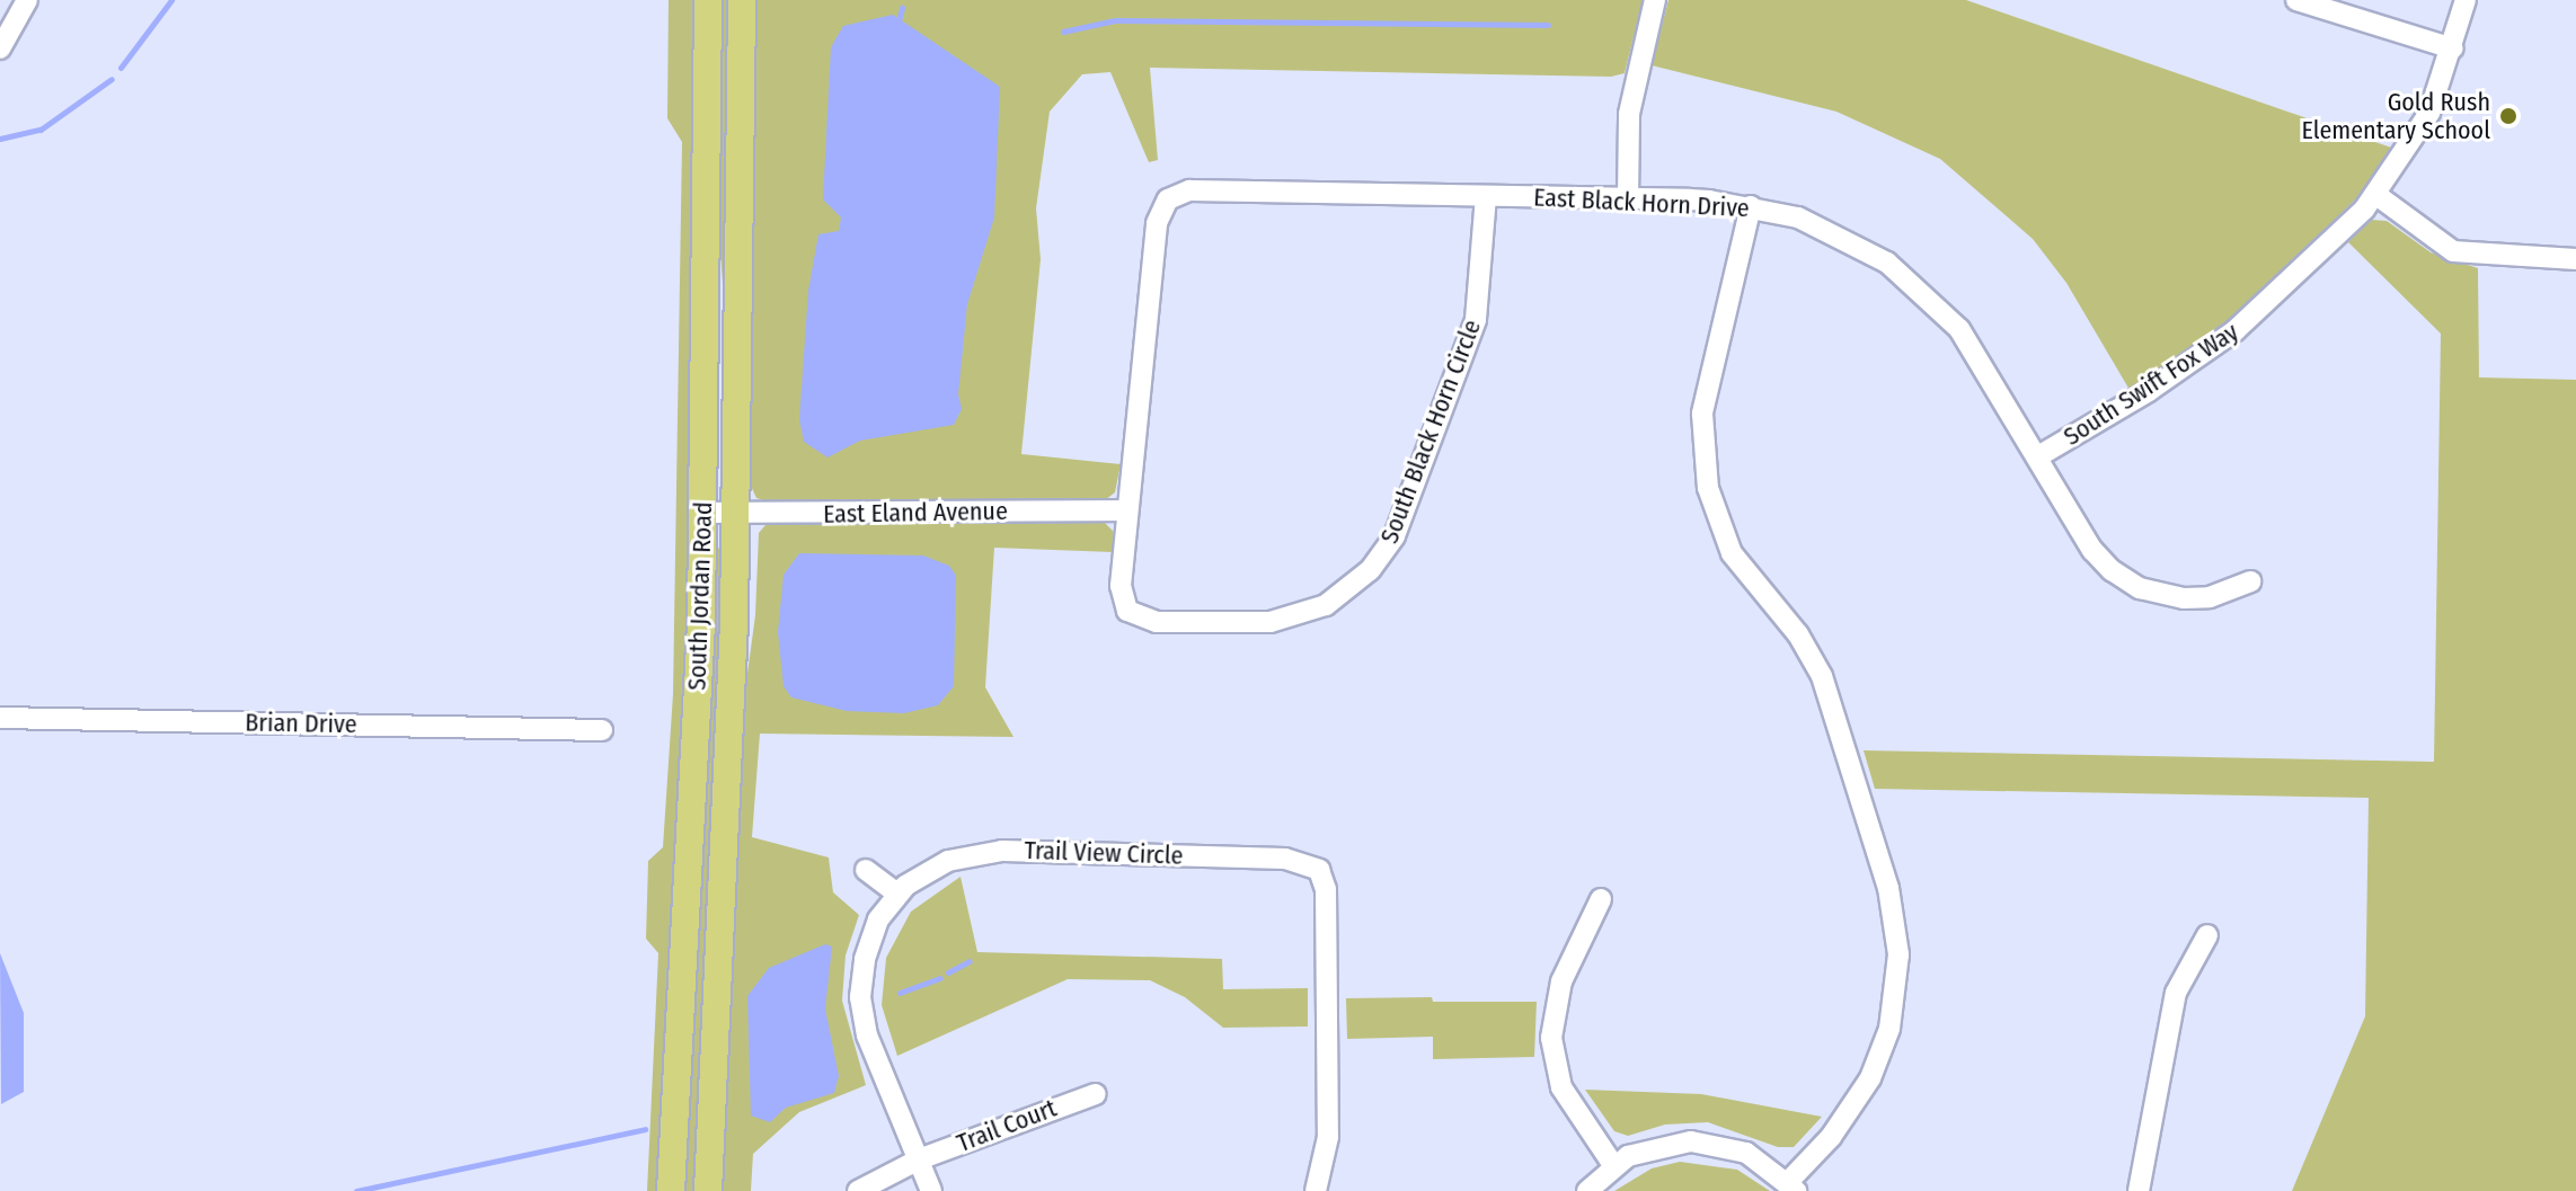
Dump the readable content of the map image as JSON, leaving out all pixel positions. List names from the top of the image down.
{
  "streets": {
    "main road": ["South Jordan Road"],
    "street": [
      "East Black Horn Drive",
      "South Swift Fox Way",
      "South Black Horn Circle",
      "East Eland Avenue",
      "Brian Drive",
      "Trail View Circle",
      "Trail Court"
    ]
  },
  "crossings": [
    ["East Black Horn Drive", "South Swift Fox Way"],
    ["East Black Horn Drive", "South Black Horn Circle"],
    ["East Black Horn Drive", "East Eland Avenue"],
    ["South Black Horn Circle", "East Eland Avenue"],
    ["East Eland Avenue", "South Jordan Road"],
    ["Trail View Circle", "Trail Court"]
  ],
  "places": ["Gold Rush Elementary School"]
}
